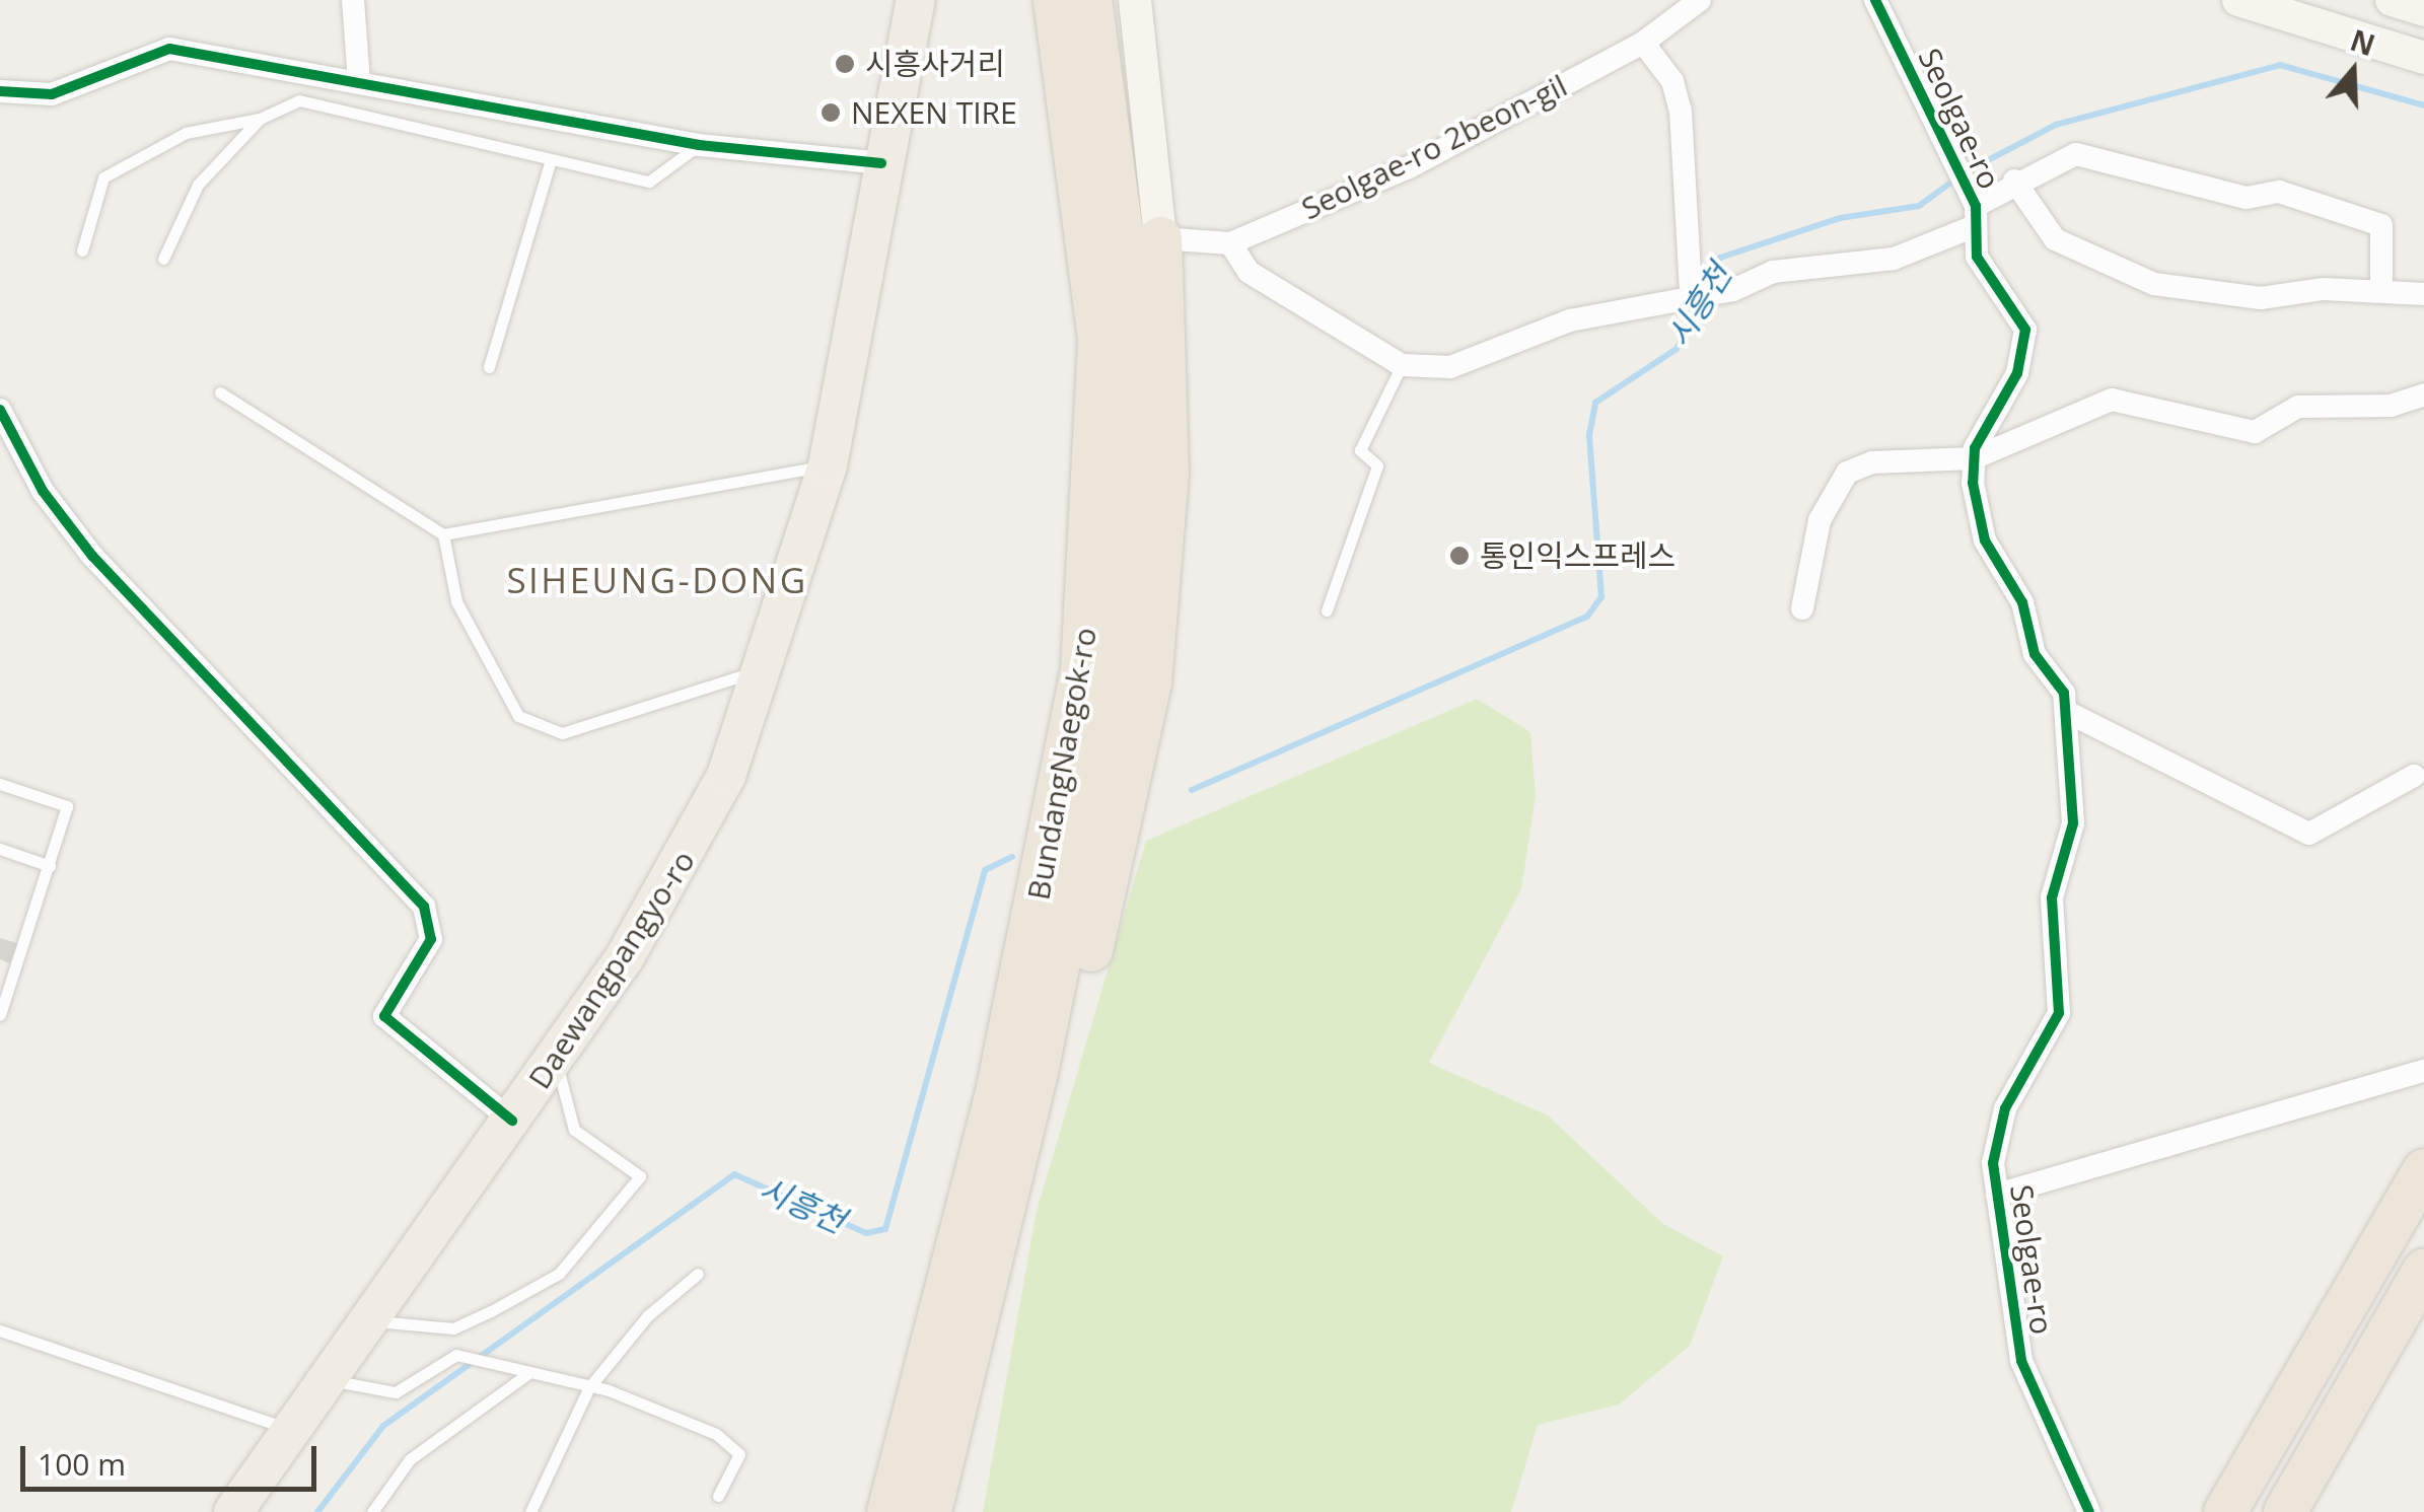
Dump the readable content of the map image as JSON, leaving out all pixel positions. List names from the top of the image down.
{
  "streets": {
    "highway": ["BundangNaegok-ro"],
    "main road": ["Daewangpangyo-ro"],
    "street": ["Seolgae-ro", "Seolgae-ro 2beon-gil"]
  },
  "districts": ["SIHEUNG-DONG"],
  "water": ["시흥천"],
  "places": ["시흥사거리", "NEXEN TIRE", "통인익스프레스"],
  "scale_bar": "100 m",
  "north": "top"
}
